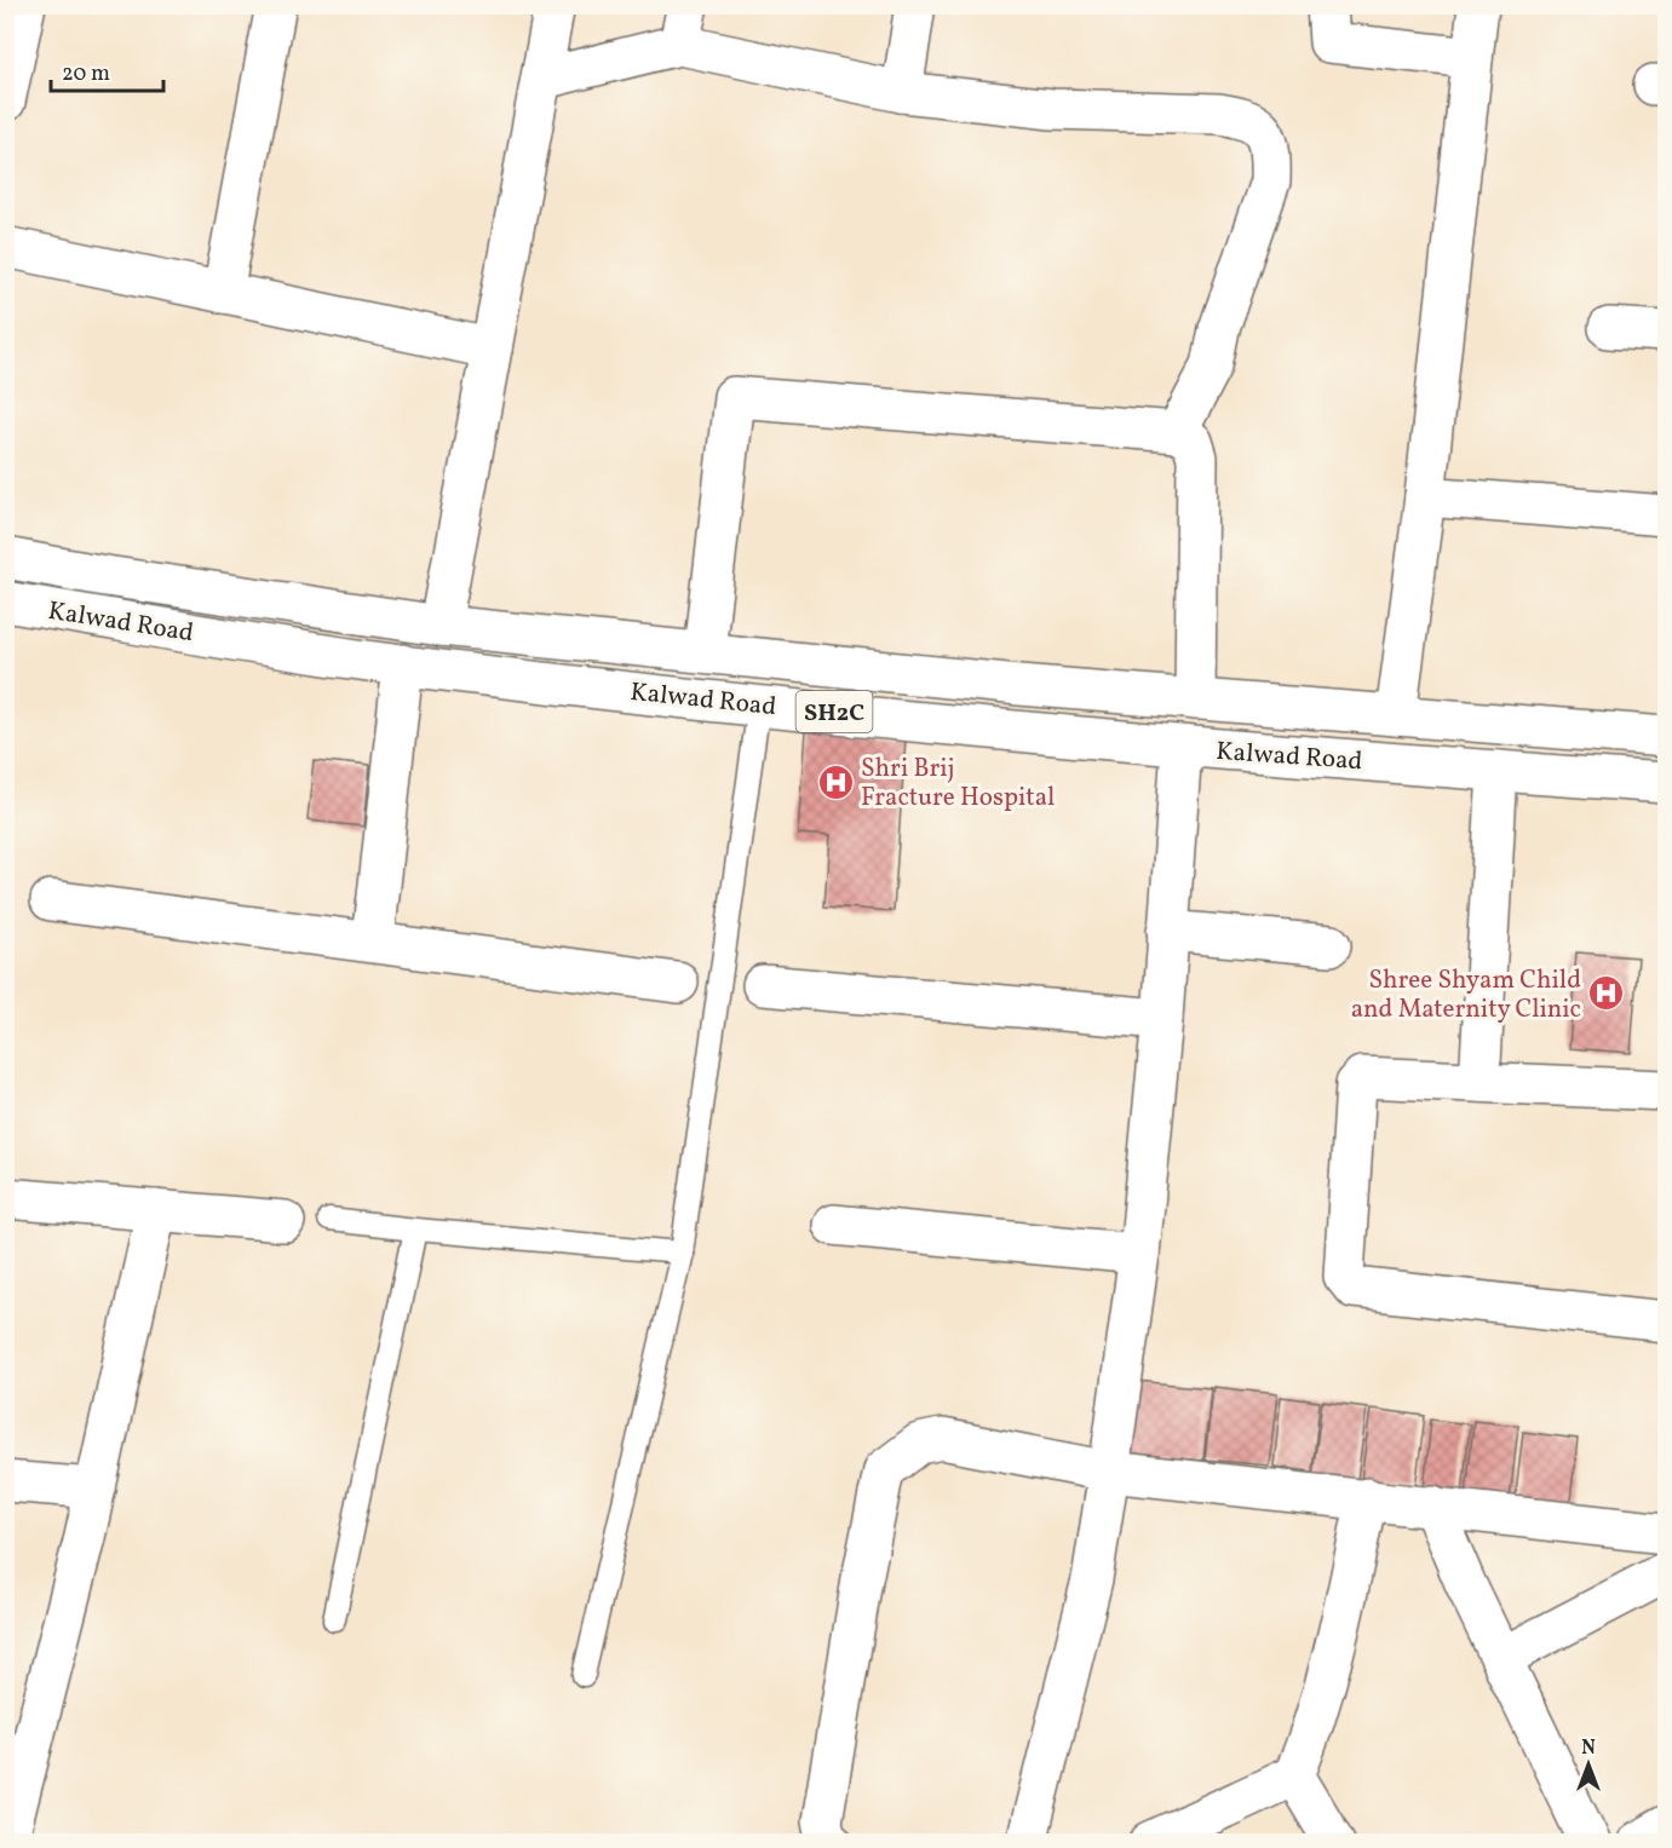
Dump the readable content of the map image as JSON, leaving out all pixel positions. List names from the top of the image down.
{
  "streets": {
    "street": ["Kalwad Road", "SH2C"]
  },
  "places": {
    "hospital": ["Shri Brij Fracture Hospital", "Shree Shyam Child and Maternity Clinic"]
  },
  "scale_bar": "20 m",
  "north": "top"
}
